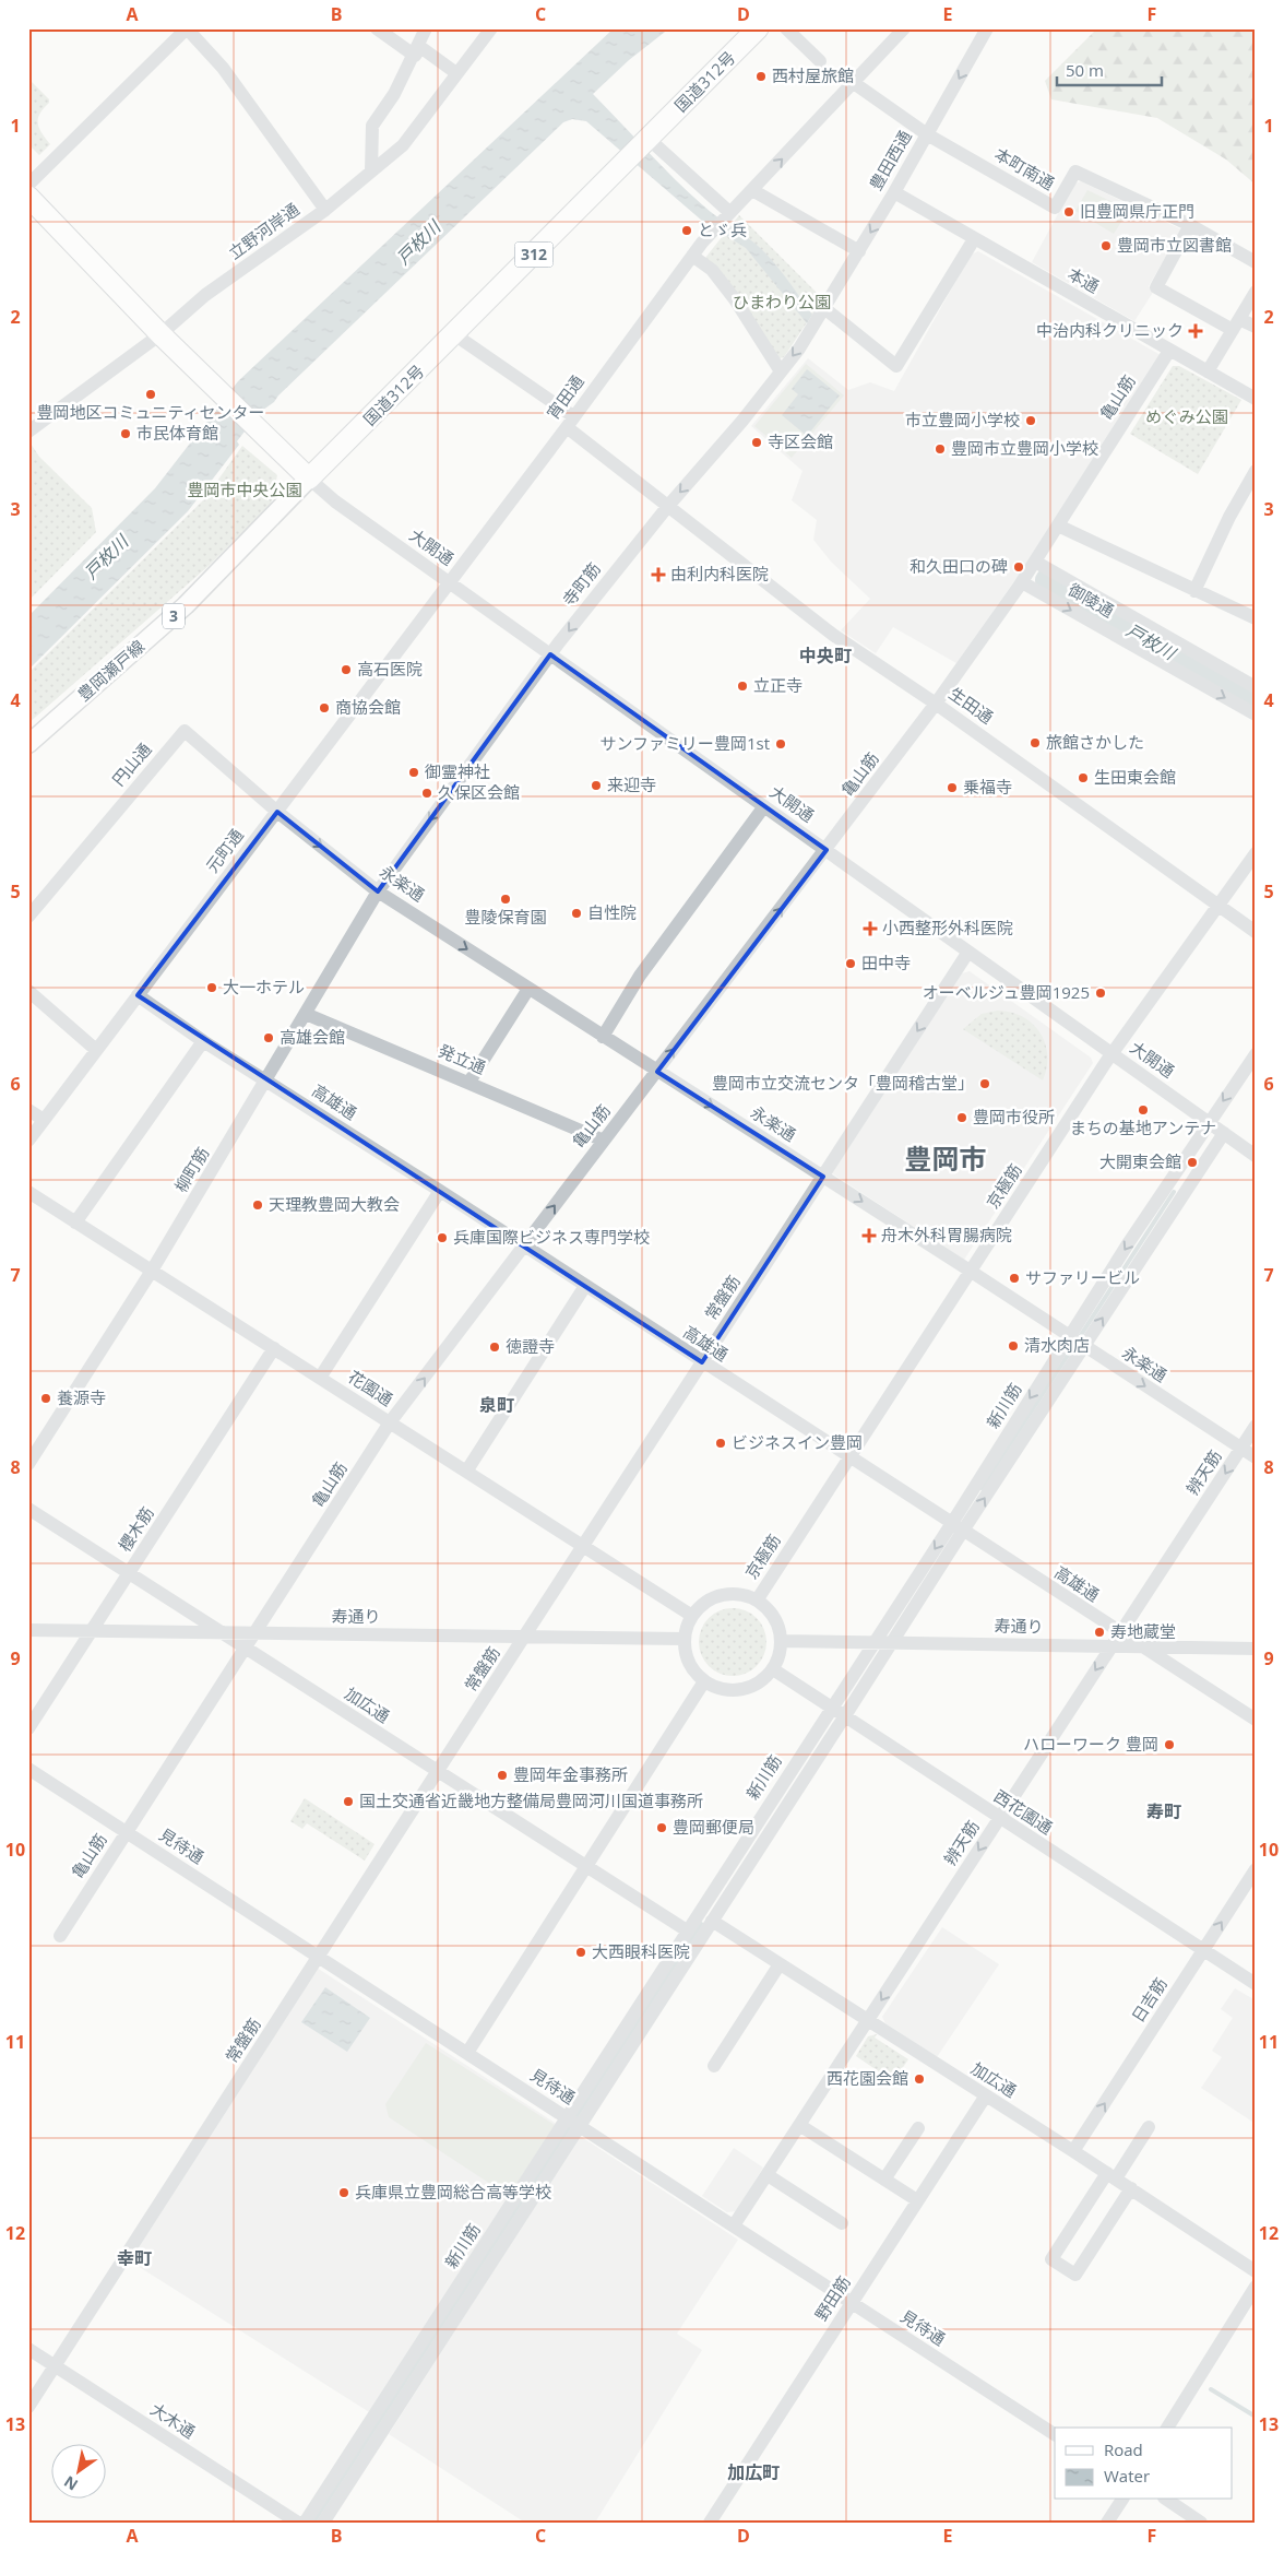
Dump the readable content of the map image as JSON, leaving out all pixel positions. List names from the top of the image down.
{
  "streets": {
    "highway": ["国道312号", "312"],
    "main road": ["3", "豊岡瀬戸線"],
    "street": [
      "豊田西通",
      "本町南通",
      "立野河岸通",
      "本通",
      "宵田通",
      "亀山筋",
      "大開通",
      "寺町筋",
      "御陵通",
      "生田通",
      "円山通",
      "元町通",
      "永楽通",
      "発立通",
      "高雄通",
      "柳町筋",
      "京極筋",
      "常盤筋",
      "花園通",
      "新川筋",
      "辨天筋",
      "櫻木筋",
      "寿通り",
      "加広通",
      "西花園通",
      "見待通",
      "日吉筋",
      "野田筋",
      "大木通"
    ]
  },
  "crossings": [
    ["国道312号", "大開通"],
    ["国道312号", "豊岡瀬戸線"],
    ["国道312号", "生田通"],
    ["豊田西通", "本町南通"],
    ["豊田西通", "本通"],
    ["豊田西通", "寺町筋"],
    ["本町南通", "宵田通"],
    ["本通", "亀山筋"],
    ["宵田通", "大開通"],
    ["宵田通", "生田通"],
    ["宵田通", "元町通"],
    ["亀山筋", "大開通"],
    ["亀山筋", "御陵通"],
    ["亀山筋", "生田通"],
    ["亀山筋", "永楽通"],
    ["亀山筋", "発立通"],
    ["亀山筋", "高雄通"],
    ["亀山筋", "花園通"],
    ["亀山筋", "寿通り"],
    ["亀山筋", "加広通"],
    ["亀山筋", "見待通"],
    ["大開通", "寺町筋"],
    ["大開通", "豊岡瀬戸線"],
    ["大開通", "元町通"],
    ["大開通", "京極筋"],
    ["大開通", "常盤筋"],
    ["大開通", "新川筋"],
    ["寺町筋", "生田通"],
    ["寺町筋", "永楽通"],
    ["寺町筋", "柳町筋"],
    ["生田通", "京極筋"],
    ["円山通", "元町通"],
    ["円山通", "永楽通"],
    ["元町通", "永楽通"],
    ["元町通", "高雄通"],
    ["永楽通", "柳町筋"],
    ["永楽通", "京極筋"],
    ["永楽通", "常盤筋"],
    ["永楽通", "新川筋"],
    ["永楽通", "辨天筋"],
    ["発立通", "柳町筋"],
    ["高雄通", "柳町筋"],
    ["高雄通", "京極筋"],
    ["高雄通", "常盤筋"],
    ["高雄通", "新川筋"],
    ["高雄通", "辨天筋"],
    ["高雄通", "寿通り"],
    ["柳町筋", "花園通"],
    ["京極筋", "花園通"],
    ["京極筋", "寿通り"],
    ["京極筋", "西花園通"],
    ["常盤筋", "花園通"],
    ["常盤筋", "寿通り"],
    ["常盤筋", "加広通"],
    ["常盤筋", "見待通"],
    ["常盤筋", "大木通"],
    ["花園通", "櫻木筋"],
    ["花園通", "寿通り"],
    ["花園通", "西花園通"],
    ["新川筋", "寿通り"],
    ["新川筋", "加広通"],
    ["新川筋", "西花園通"],
    ["新川筋", "見待通"],
    ["辨天筋", "寿通り"],
    ["辨天筋", "加広通"],
    ["辨天筋", "西花園通"],
    ["辨天筋", "見待通"],
    ["櫻木筋", "寿通り"],
    ["櫻木筋", "加広通"],
    ["寿通り", "加広通"],
    ["寿通り", "西花園通"],
    ["加広通", "日吉筋"],
    ["加広通", "野田筋"],
    ["西花園通", "日吉筋"],
    ["見待通", "野田筋"]
  ],
  "one_way": [
    "豊田西通",
    "寺町筋",
    "永楽通",
    "辨天筋",
    "日吉筋"
  ],
  "districts": [
    "中央町",
    "豊岡市",
    "泉町",
    "寿町",
    "幸町",
    "加広町"
  ],
  "water": ["戸枚川"],
  "parks": ["ひまわり公園", "めぐみ公園", "豊岡市中央公園"],
  "places": {
    "other": [
      "西村屋旅館",
      "旧豊岡県庁正門",
      "とゞ兵",
      "豊岡市立図書館",
      "豊岡地区コミュニティセンター",
      "市立豊岡小学校",
      "市民体育館",
      "寺区会館",
      "豊岡市立豊岡小学校",
      "和久田口の碑",
      "高石医院",
      "立正寺",
      "商協会館",
      "旅館さかした",
      "サンファミリー豊岡1st",
      "御霊神社",
      "生田東会館",
      "来迎寺",
      "乗福寺",
      "久保区会館",
      "豊陵保育園",
      "自性院",
      "田中寺",
      "大一ホテル",
      "オーベルジュ豊岡1925",
      "高雄会館",
      "豊岡市立交流センタ「豊岡稽古堂」",
      "まちの基地アンテナ",
      "豊岡市役所",
      "大開東会館",
      "天理教豊岡大教会",
      "兵庫国際ビジネス専門学校",
      "サファリービル",
      "清水肉店",
      "徳證寺",
      "養源寺",
      "ビジネスイン豊岡",
      "寿地蔵堂",
      "ハローワーク 豊岡",
      "豊岡年金事務所",
      "国土交通省近畿地方整備局豊岡河川国道事務所",
      "豊岡郵便局",
      "大西眼科医院",
      "西花園会館",
      "兵庫県立豊岡総合高等学校"
    ],
    "health": [
      "中治内科クリニック",
      "由利内科医院",
      "小西整形外科医院",
      "舟木外科胃腸病院"
    ]
  },
  "legend": ["Road", "Water"],
  "scale_bar": "50 m",
  "north": "bottom left",
  "grid": {
    "columns": [
      "A",
      "B",
      "C",
      "D",
      "E",
      "F"
    ],
    "rows": [
      "1",
      "2",
      "3",
      "4",
      "5",
      "6",
      "7",
      "8",
      "9",
      "10",
      "11",
      "12",
      "13"
    ]
  }
}
